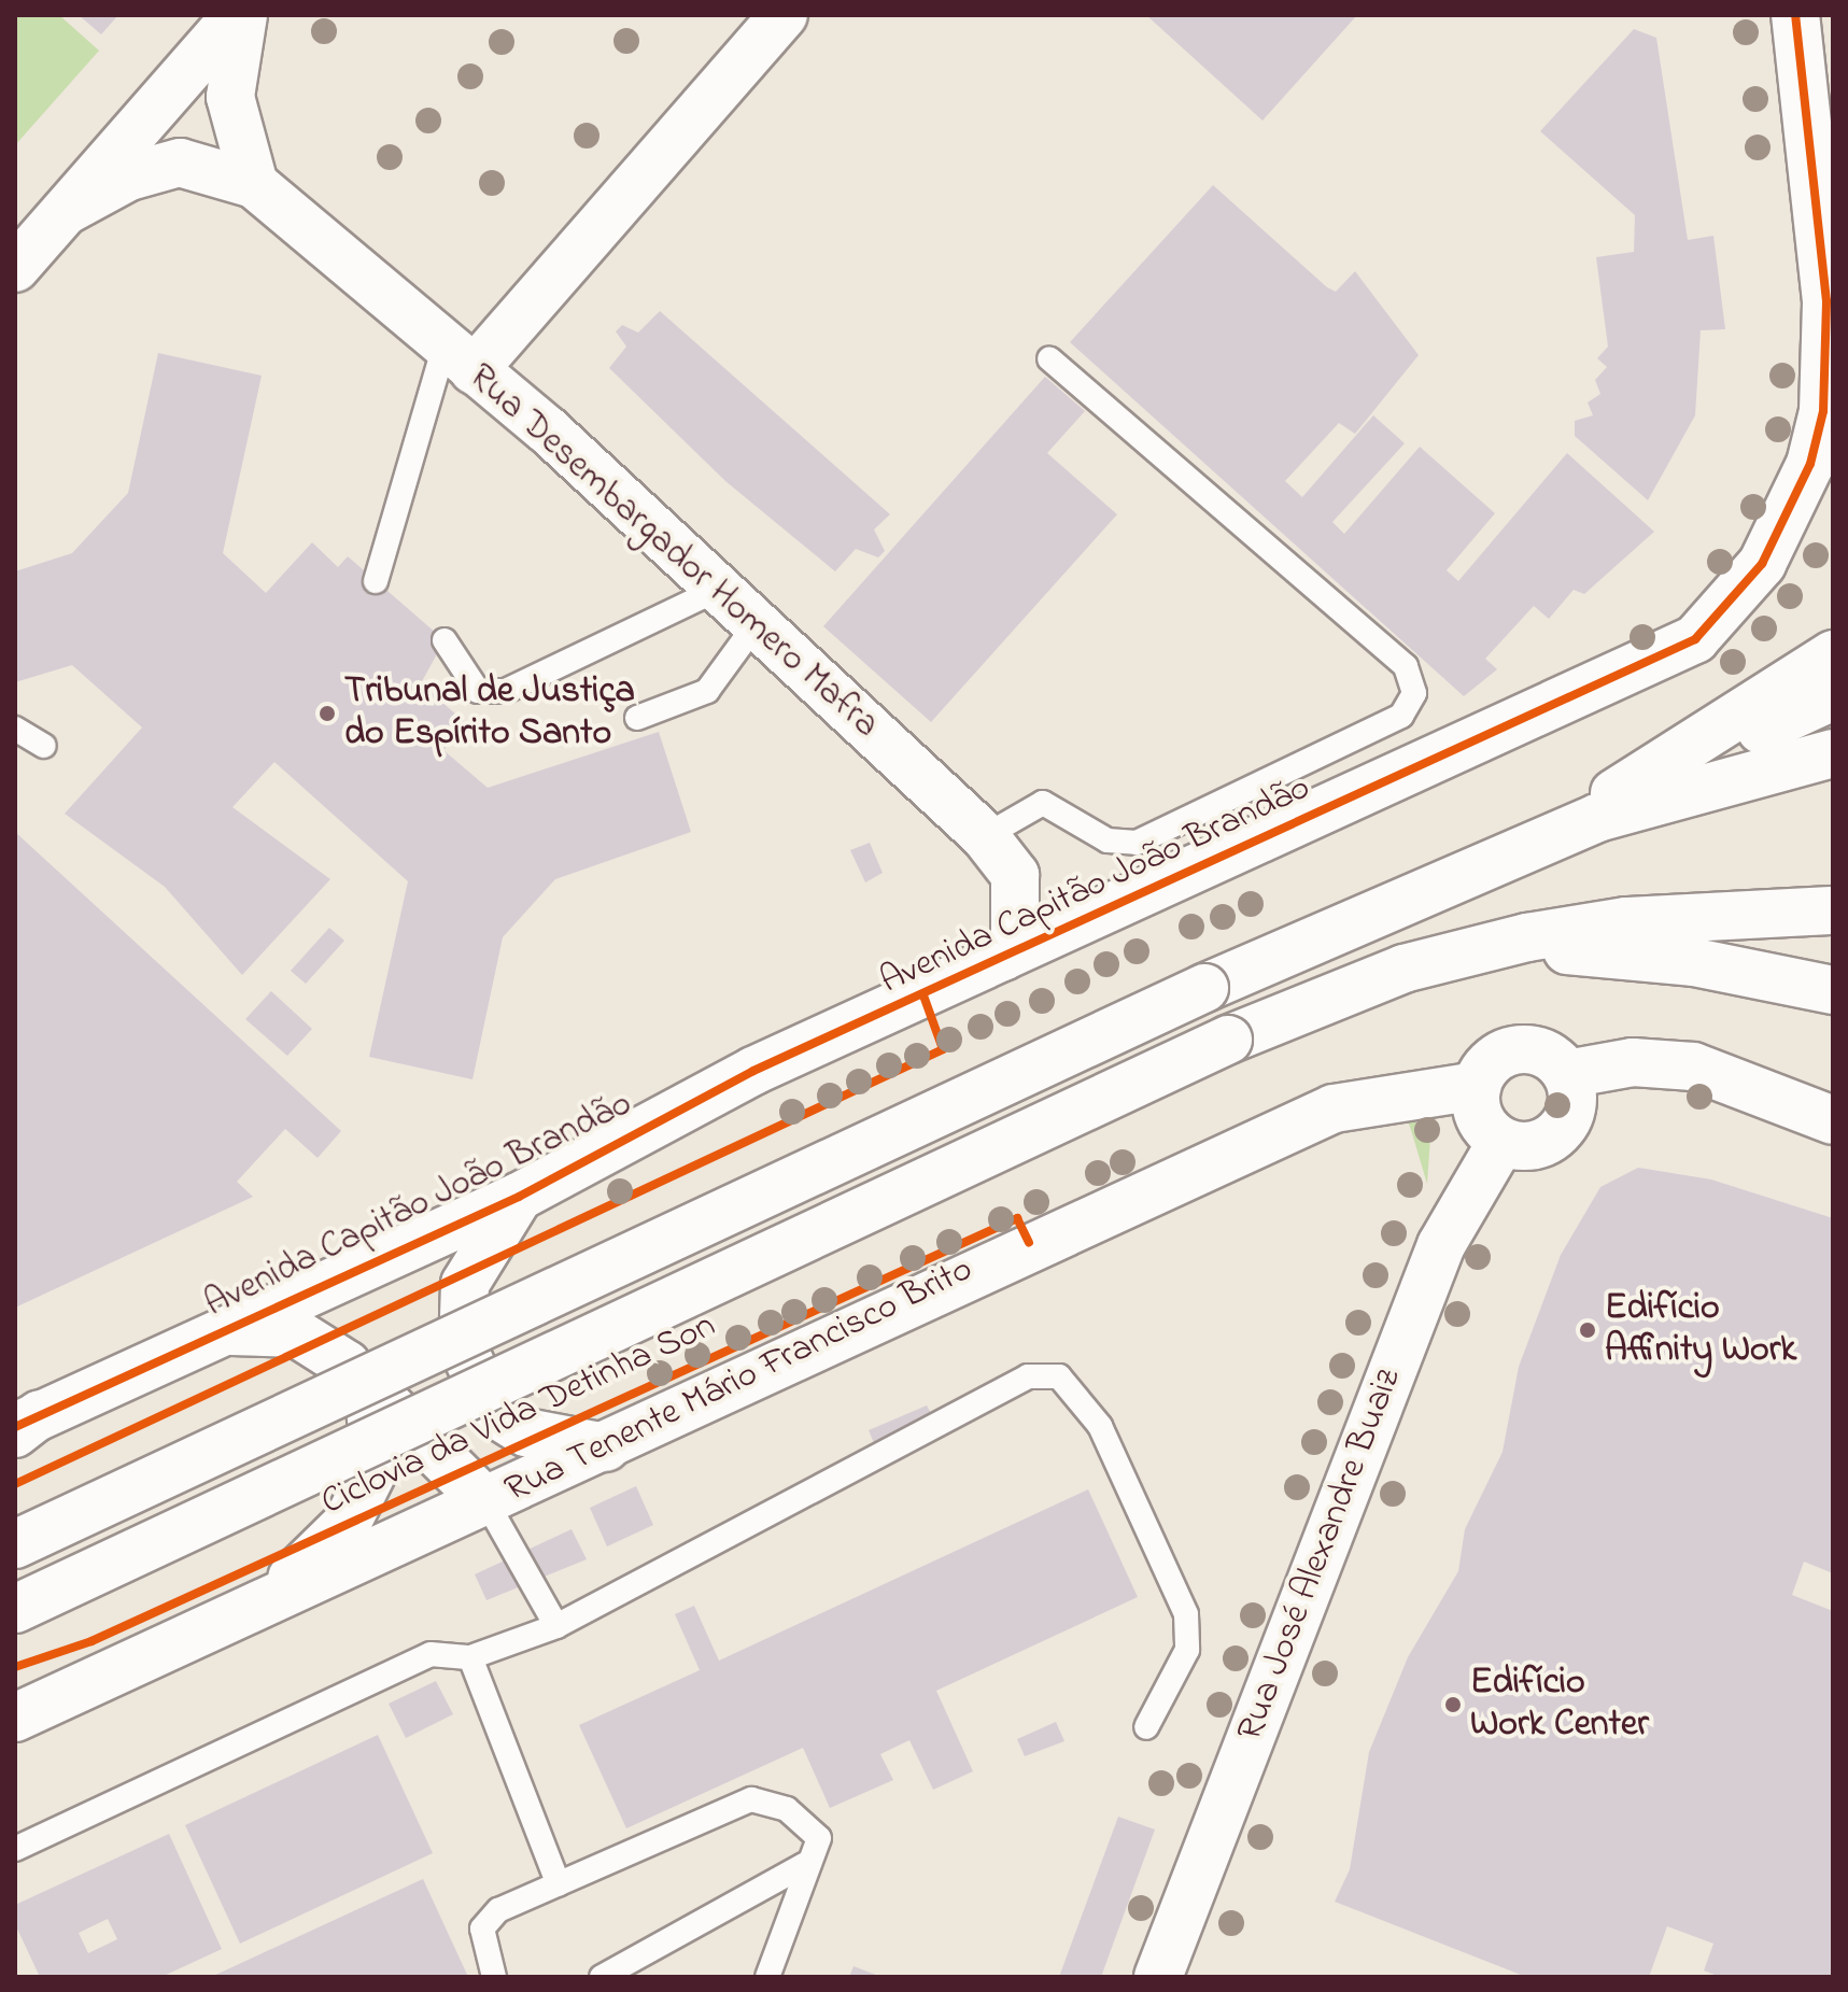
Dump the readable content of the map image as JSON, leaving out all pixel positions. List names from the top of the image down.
{
  "streets": {
    "street": [
      "Rua Desembargador Homero Mafra",
      "Avenida Capitão João Brandão",
      "Rua Tenente Mário Francisco Brito",
      "Rua José Alexandre Buaiz"
    ],
    "cycle path": ["Ciclovia da Vida Detinha Son"]
  },
  "crossings": [
    ["Rua Desembargador Homero Mafra", "Avenida Capitão João Brandão"],
    ["Rua Tenente Mário Francisco Brito", "Rua José Alexandre Buaiz"]
  ],
  "places": ["Tribunal de Justiça do Espírito Santo", "Edifício Affinity Work", "Edifício Work Center"]
}
